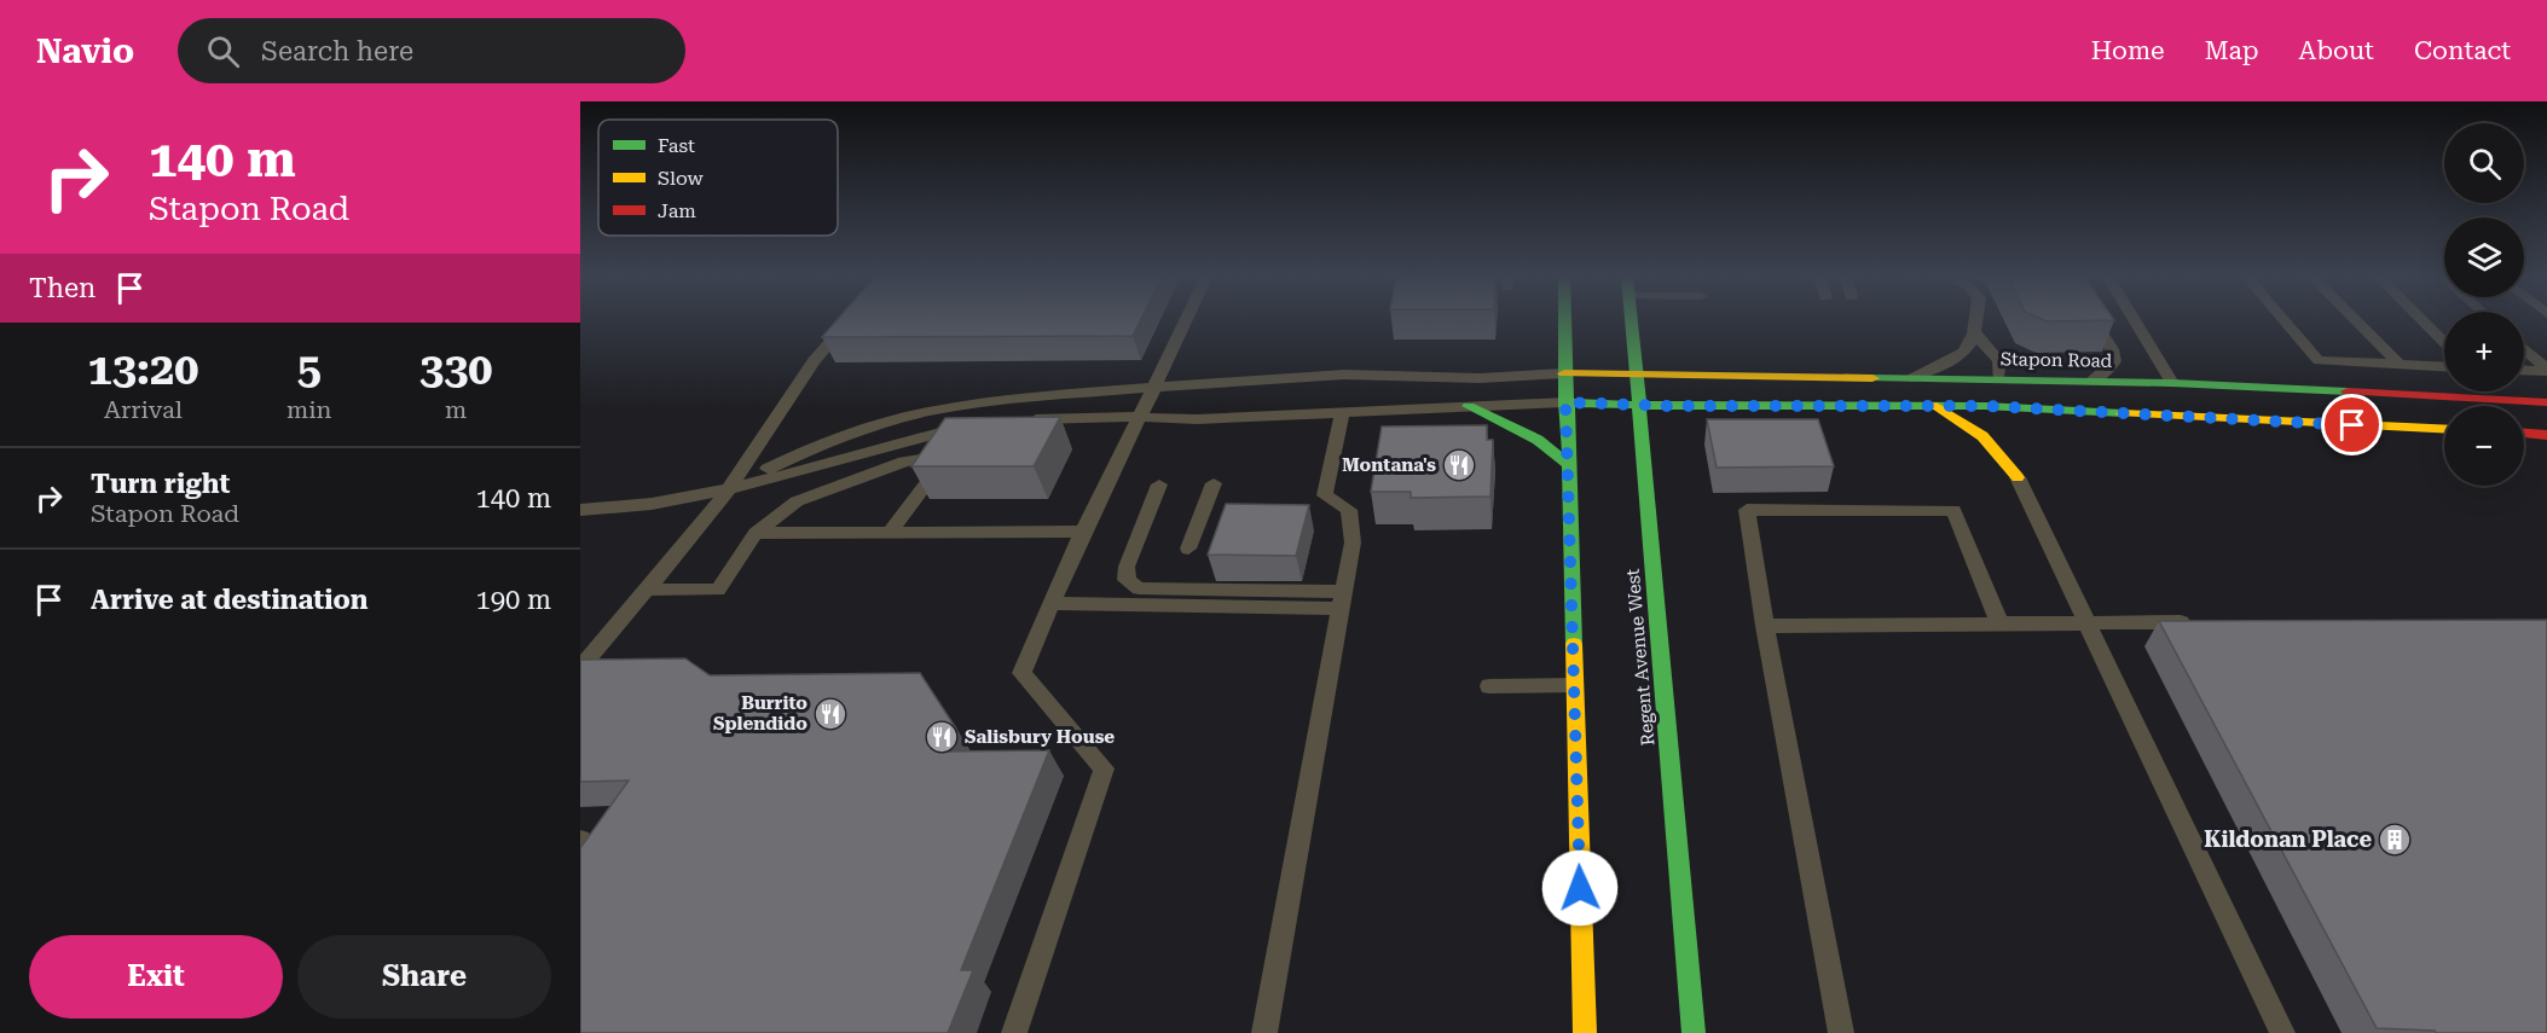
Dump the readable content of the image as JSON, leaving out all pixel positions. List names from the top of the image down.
{
  "streets": {
    "street": ["Stapon Road", "Regent Avenue West"]
  },
  "crossings": [
    ["Stapon Road", "Regent Avenue West"]
  ],
  "places": {
    "restaurant": ["Montana's", "Burrito Splendido", "Salisbury House"],
    "building": ["Kildonan Place"]
  },
  "legend": ["Fast", "Slow", "Jam"],
  "page": {
    "header": "Navio",
    "search": "Search here",
    "nav": [
      "Home",
      "Map",
      "About",
      "Contact"
    ],
    "turn": ["140 m", "Stapon Road"],
    "map_buttons": ["+", "−"],
    "then": "Then",
    "eta": [
      "13:20",
      "Arrival",
      "5",
      "min",
      "330",
      "m"
    ],
    "list": [
      {
        "name": "Turn right",
        "note": "Stapon Road",
        "value": "140 m"
      },
      {
        "name": "Arrive at destination",
        "value": "190 m"
      }
    ],
    "buttons": ["Exit", "Share"]
  }
}
